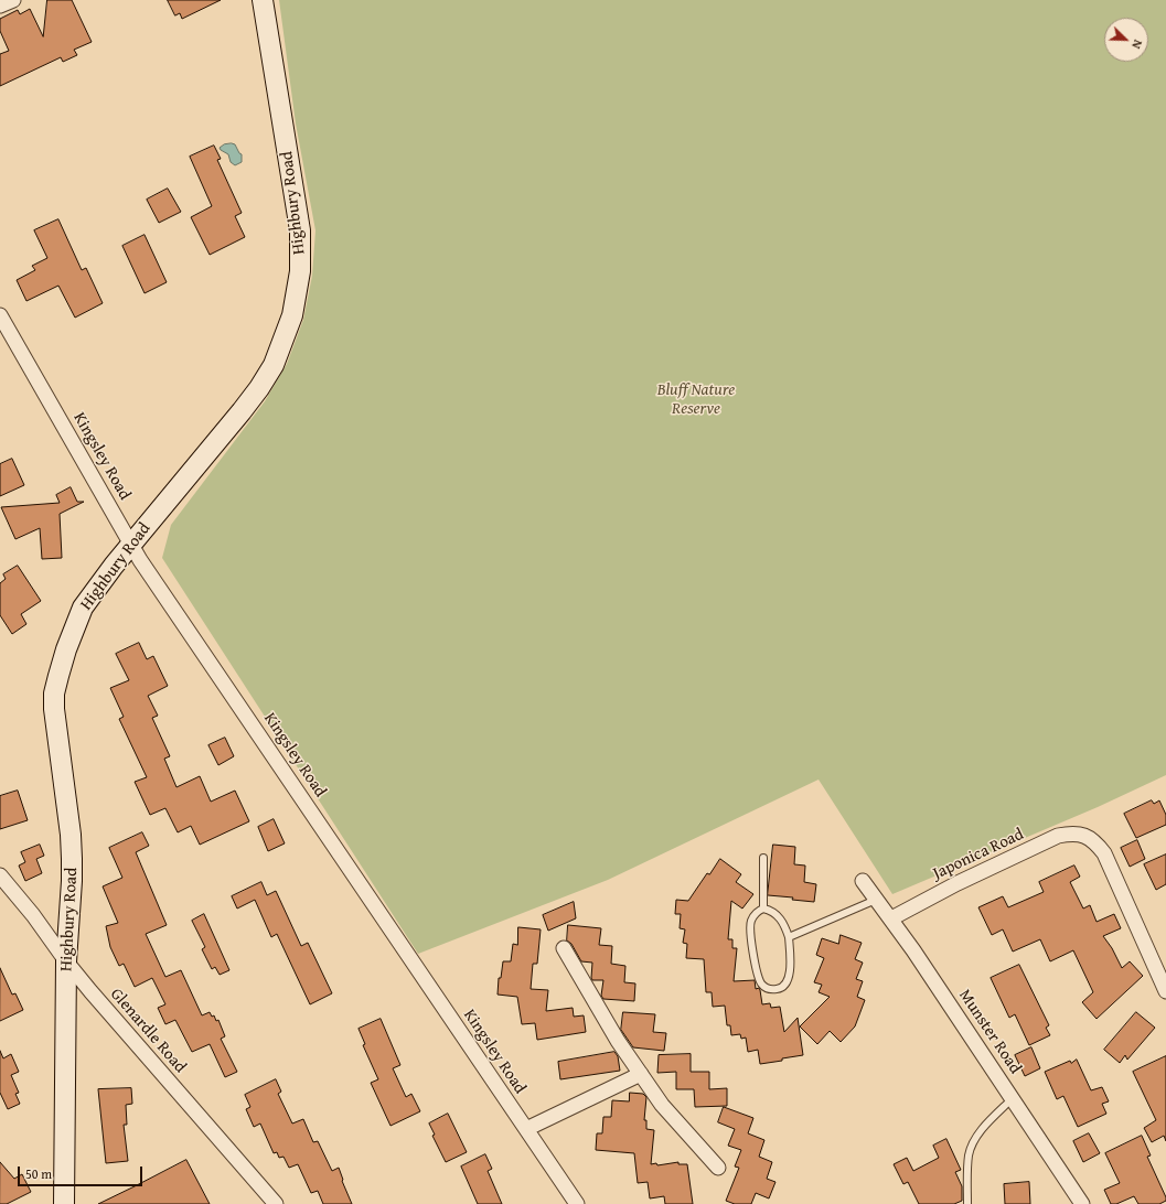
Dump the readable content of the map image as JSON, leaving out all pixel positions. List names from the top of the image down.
{
  "streets": {
    "street": [
      "Highbury Road",
      "Kingsley Road",
      "Japonica Road",
      "Glenardle Road",
      "Munster Road"
    ]
  },
  "crossings": [
    ["Highbury Road", "Kingsley Road"],
    ["Highbury Road", "Glenardle Road"],
    ["Japonica Road", "Munster Road"]
  ],
  "parks": ["Bluff Nature Reserve"],
  "scale_bar": "50 m",
  "north": "bottom right"
}
